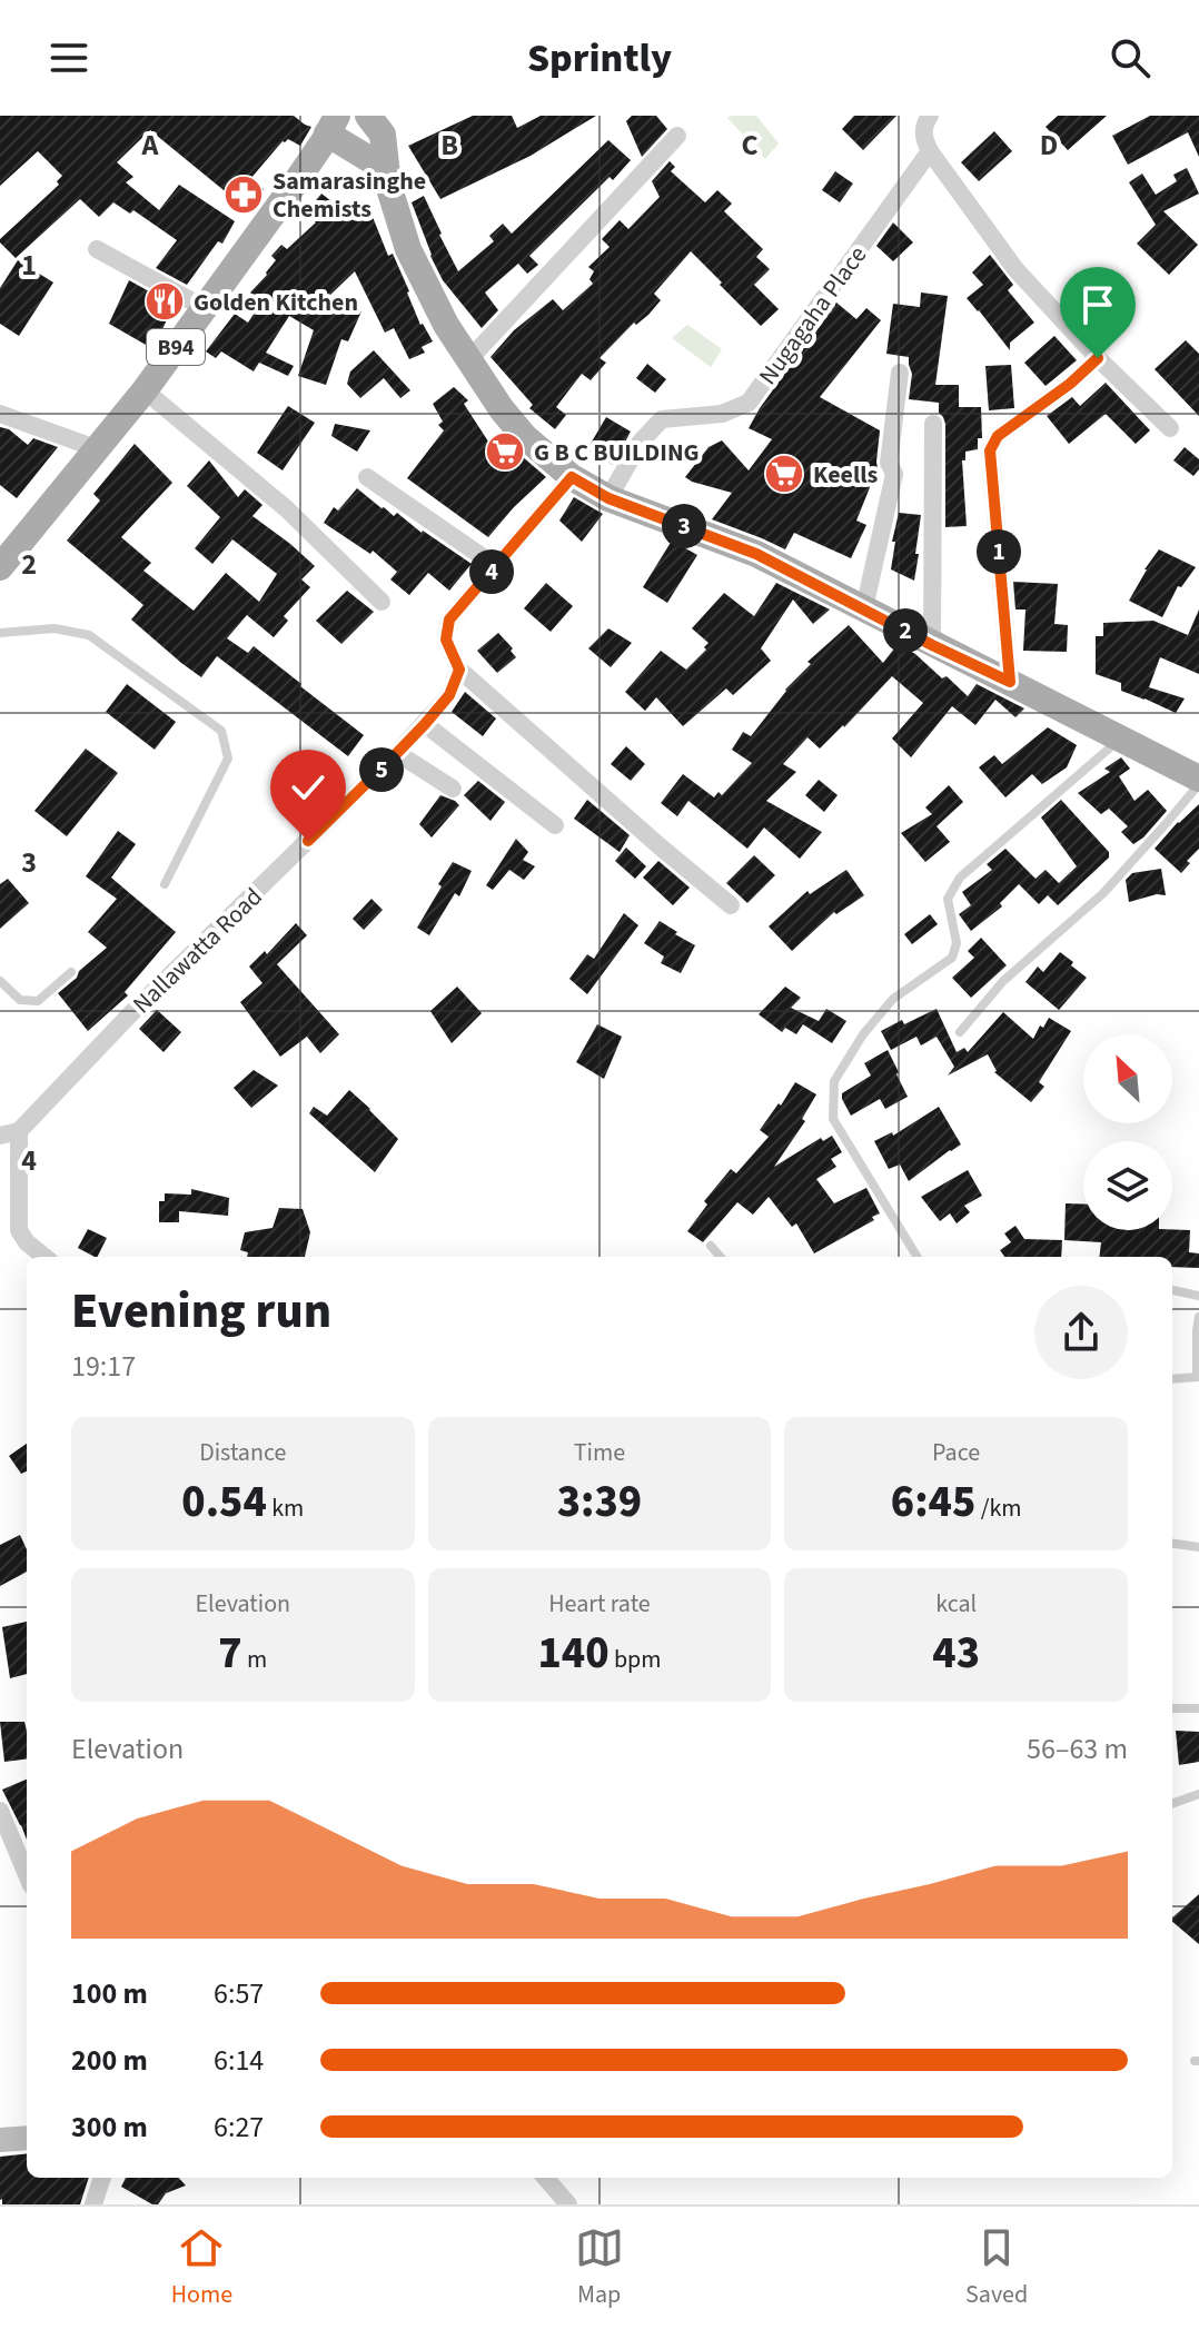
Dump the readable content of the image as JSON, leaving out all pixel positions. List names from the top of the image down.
{
  "streets": {
    "main road": ["B94"],
    "street": ["Nugagaha Place", "Nallawatta Road"]
  },
  "places": {
    "pharmacy": ["Samarasinghe Chemists"],
    "restaurant": ["Golden Kitchen"],
    "supermarket": ["G B C BUILDING", "Keells"]
  },
  "north": "top left",
  "page": {
    "header": "Sprintly",
    "pins": [
      "3",
      "1",
      "4",
      "2",
      "5"
    ],
    "heading": ["Evening run", "19:17"],
    "stats": [
      ["Distance", "0.54 km"],
      ["Time", "3:39"],
      ["Pace", "6:45 /km"],
      ["Elevation", "7 m"],
      ["Heart rate", "140 bpm"],
      ["kcal", "43"]
    ],
    "chart": ["Elevation", "56–63 m"],
    "list": [
      {
        "name": "100 m",
        "note": "6:57"
      },
      {
        "name": "200 m",
        "note": "6:14"
      },
      {
        "name": "300 m",
        "note": "6:27"
      }
    ],
    "tabs": ["Home", "Map", "Saved"]
  },
  "grid": {
    "columns": [
      "A",
      "B",
      "C",
      "D"
    ],
    "rows": [
      "1",
      "2",
      "3",
      "4"
    ]
  }
}
